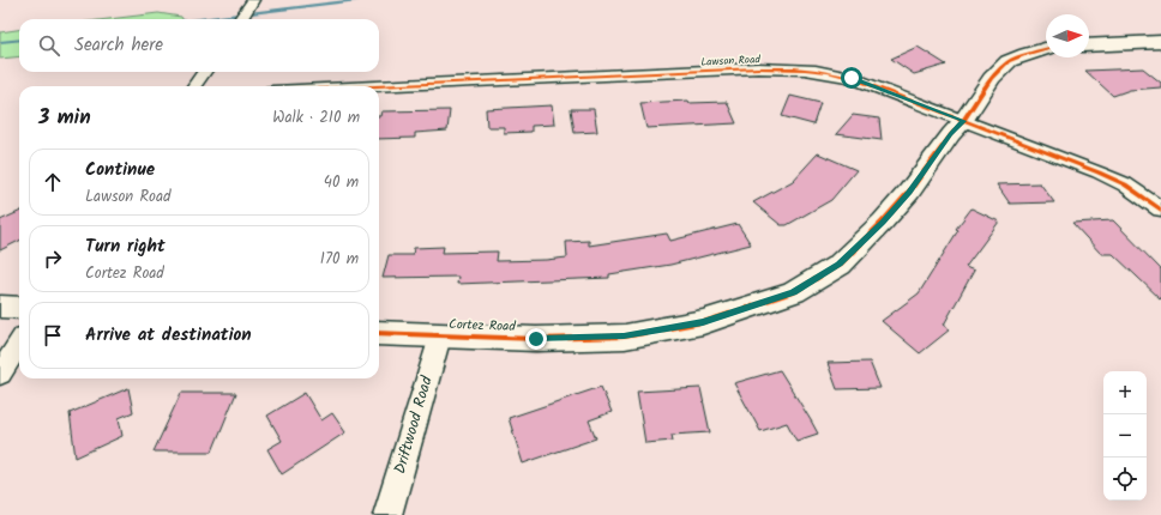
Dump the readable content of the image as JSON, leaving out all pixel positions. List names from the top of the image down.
{
  "streets": {
    "street": ["Lawson Road", "Cortez Road", "Driftwood Road"]
  },
  "crossings": [
    ["Lawson Road", "Cortez Road"],
    ["Cortez Road", "Driftwood Road"]
  ],
  "north": "right",
  "page": {
    "search": "Search here",
    "heading": ["3 min", "Walk · 210 m"],
    "list": [
      ["Continue", "Lawson Road", "40 m"],
      ["Turn right", "Cortez Road", "170 m"],
      "Arrive at destination"
    ],
    "map_buttons": ["+", "−"]
  }
}
